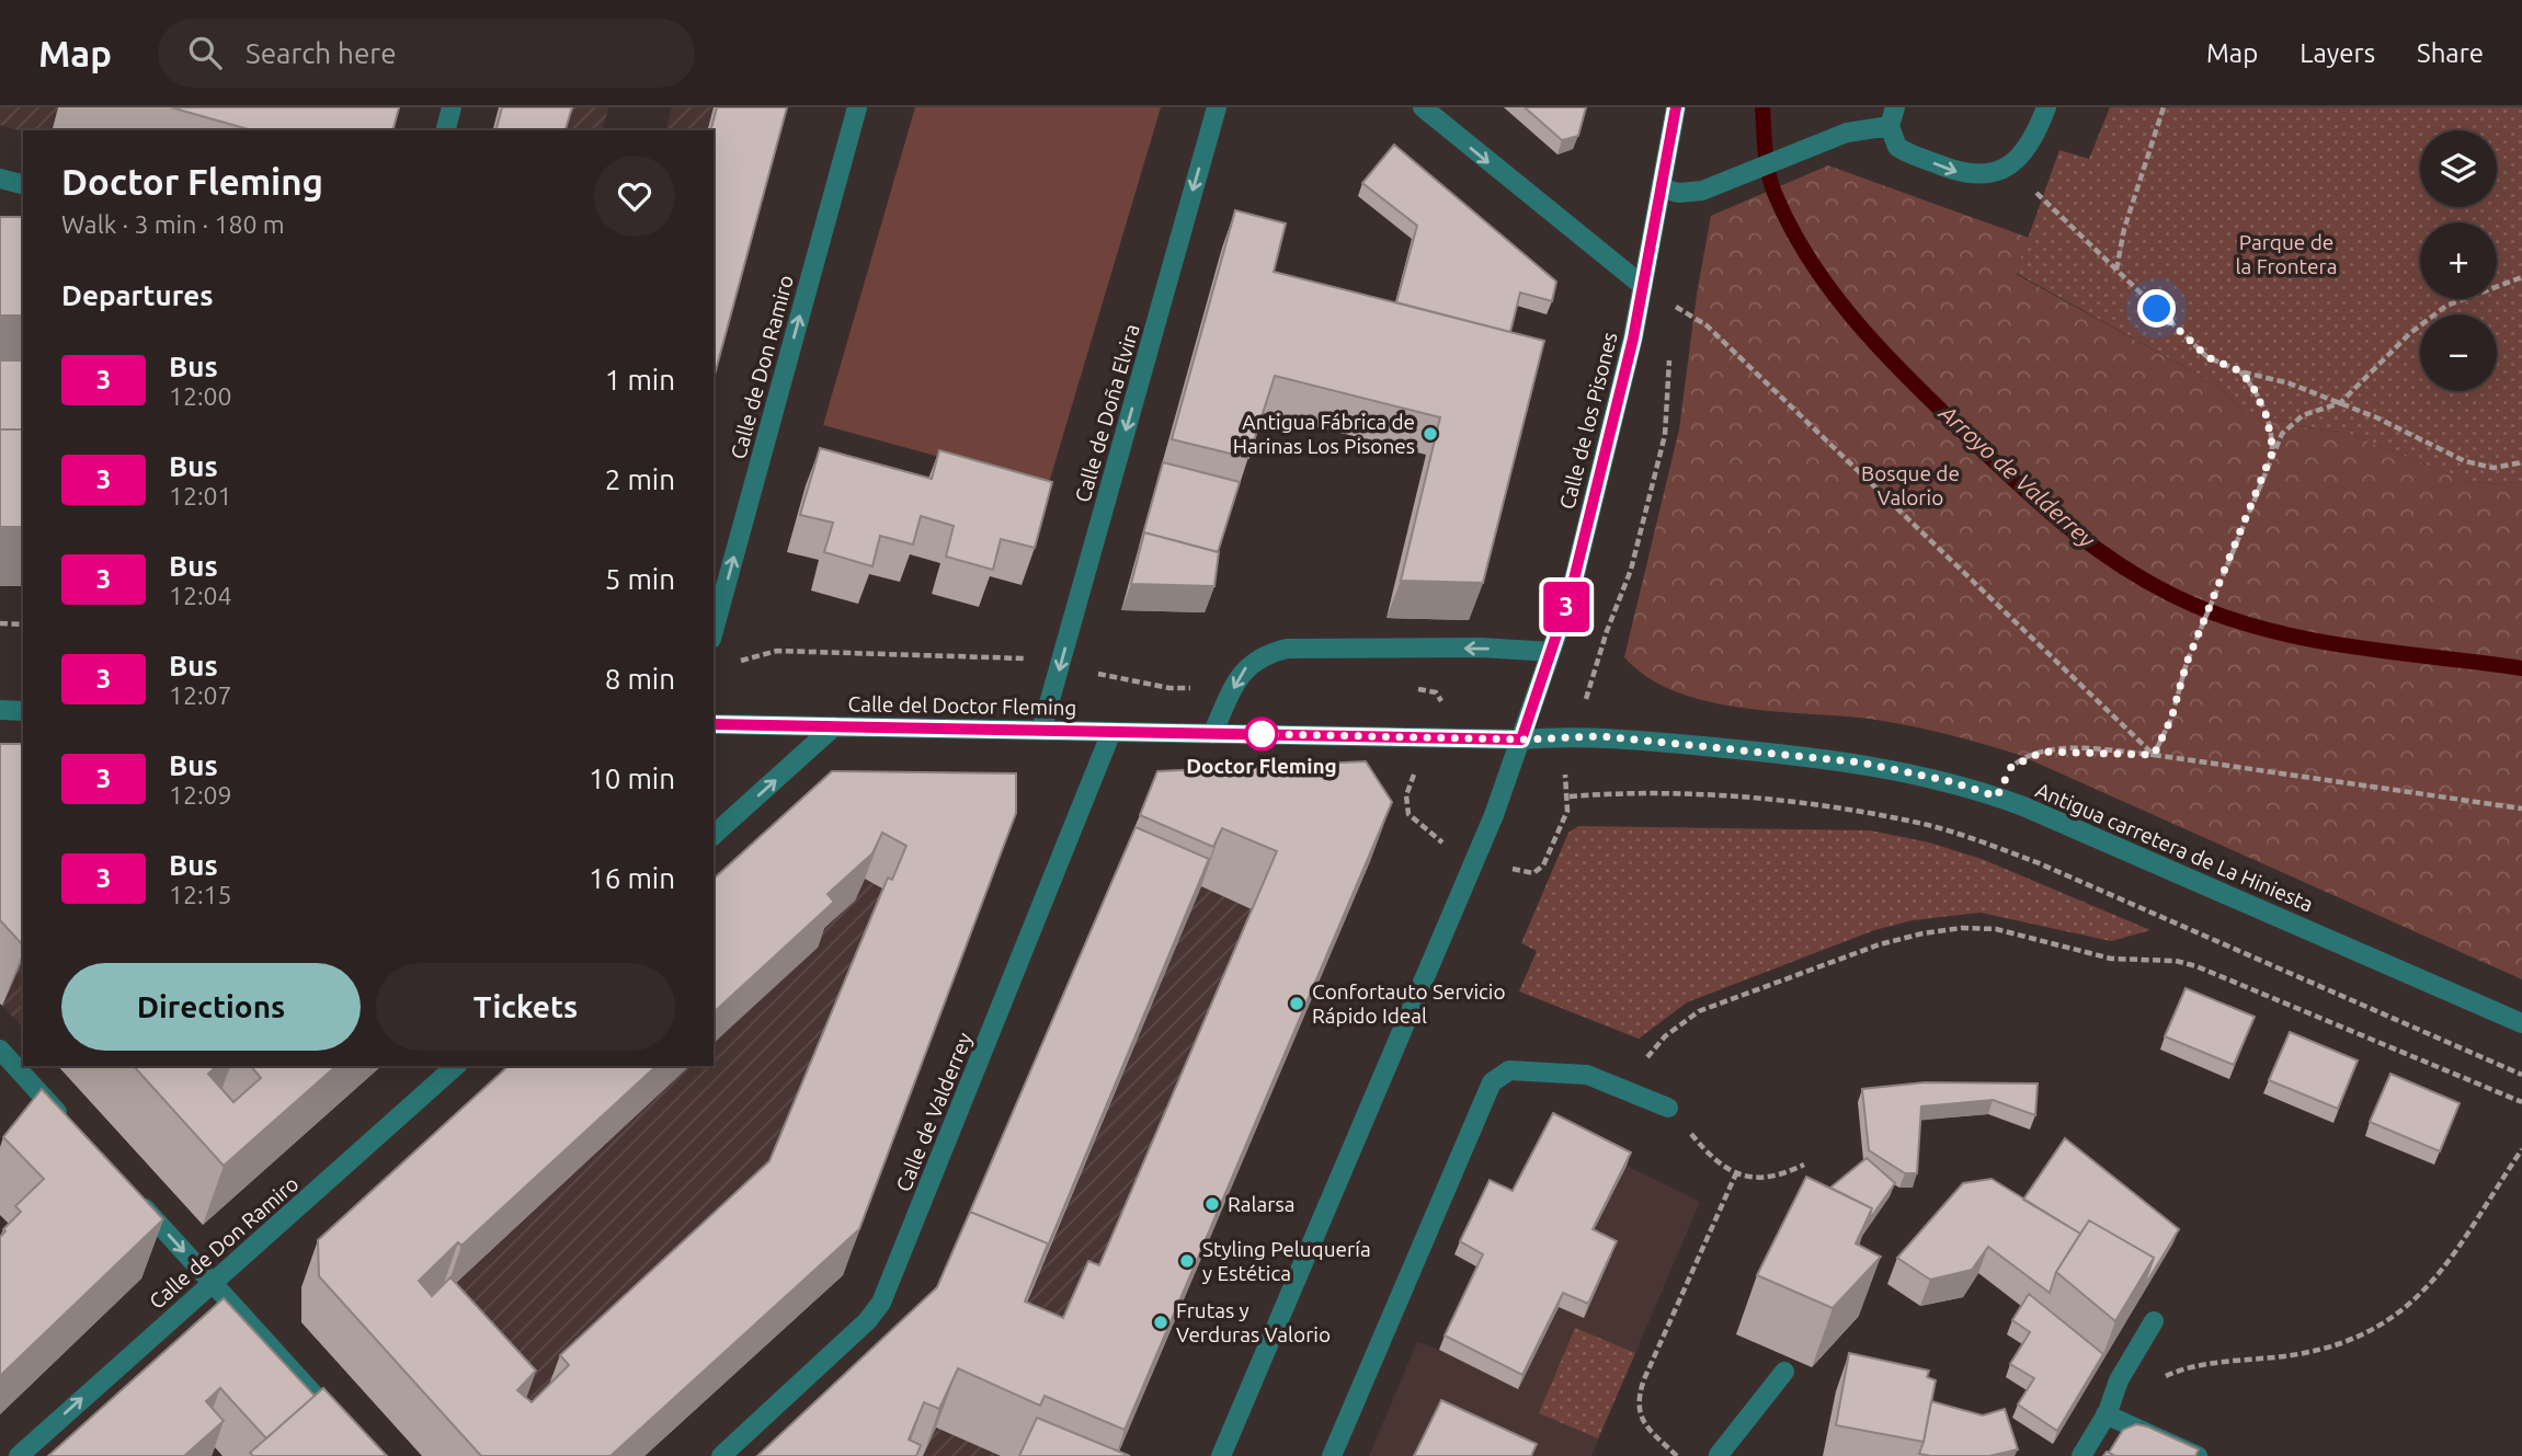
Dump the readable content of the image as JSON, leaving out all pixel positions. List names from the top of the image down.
{
  "streets": {
    "street": [
      "Calle de Don Ramiro",
      "Calle de Doña Elvira",
      "Calle de los Pisones",
      "Calle del Doctor Fleming",
      "Antigua carretera de La Hiniesta",
      "Calle de Valderrey"
    ]
  },
  "crossings": [
    ["Calle de Doña Elvira", "Calle del Doctor Fleming"],
    ["Calle de los Pisones", "Calle del Doctor Fleming"],
    ["Calle de los Pisones", "Antigua carretera de La Hiniesta"],
    ["Calle del Doctor Fleming", "Antigua carretera de La Hiniesta"],
    ["Calle del Doctor Fleming", "Calle de Valderrey"]
  ],
  "one_way": ["Calle de Don Ramiro", "Calle de Doña Elvira"],
  "water": ["Arroyo de Valderrey"],
  "parks": ["Parque de la Frontera", "Bosque de Valorio"],
  "places": [
    "Antigua Fábrica de Harinas Los Pisones",
    "Doctor Fleming",
    "Confortauto Servicio Rápido Ideal",
    "Ralarsa",
    "Styling Peluquería y Estética",
    "Frutas y Verduras Valorio"
  ],
  "lines": ["bus line 3"],
  "page": {
    "header": "Map",
    "search": "Search here",
    "nav": ["Map", "Layers", "Share"],
    "on_map": "3",
    "map_buttons": ["+", "−"],
    "heading": [
      ["Doctor Fleming", "Walk · 3 min · 180 m"],
      "Departures"
    ],
    "list": [
      {
        "mark": "3",
        "name": "Bus",
        "note": "12:00",
        "value": "1 min"
      },
      {
        "mark": "3",
        "name": "Bus",
        "note": "12:01",
        "value": "2 min"
      },
      {
        "mark": "3",
        "name": "Bus",
        "note": "12:04",
        "value": "5 min"
      },
      {
        "mark": "3",
        "name": "Bus",
        "note": "12:07",
        "value": "8 min"
      },
      {
        "mark": "3",
        "name": "Bus",
        "note": "12:09",
        "value": "10 min"
      },
      {
        "mark": "3",
        "name": "Bus",
        "note": "12:15",
        "value": "16 min"
      }
    ],
    "buttons": ["Directions", "Tickets"]
  }
}
